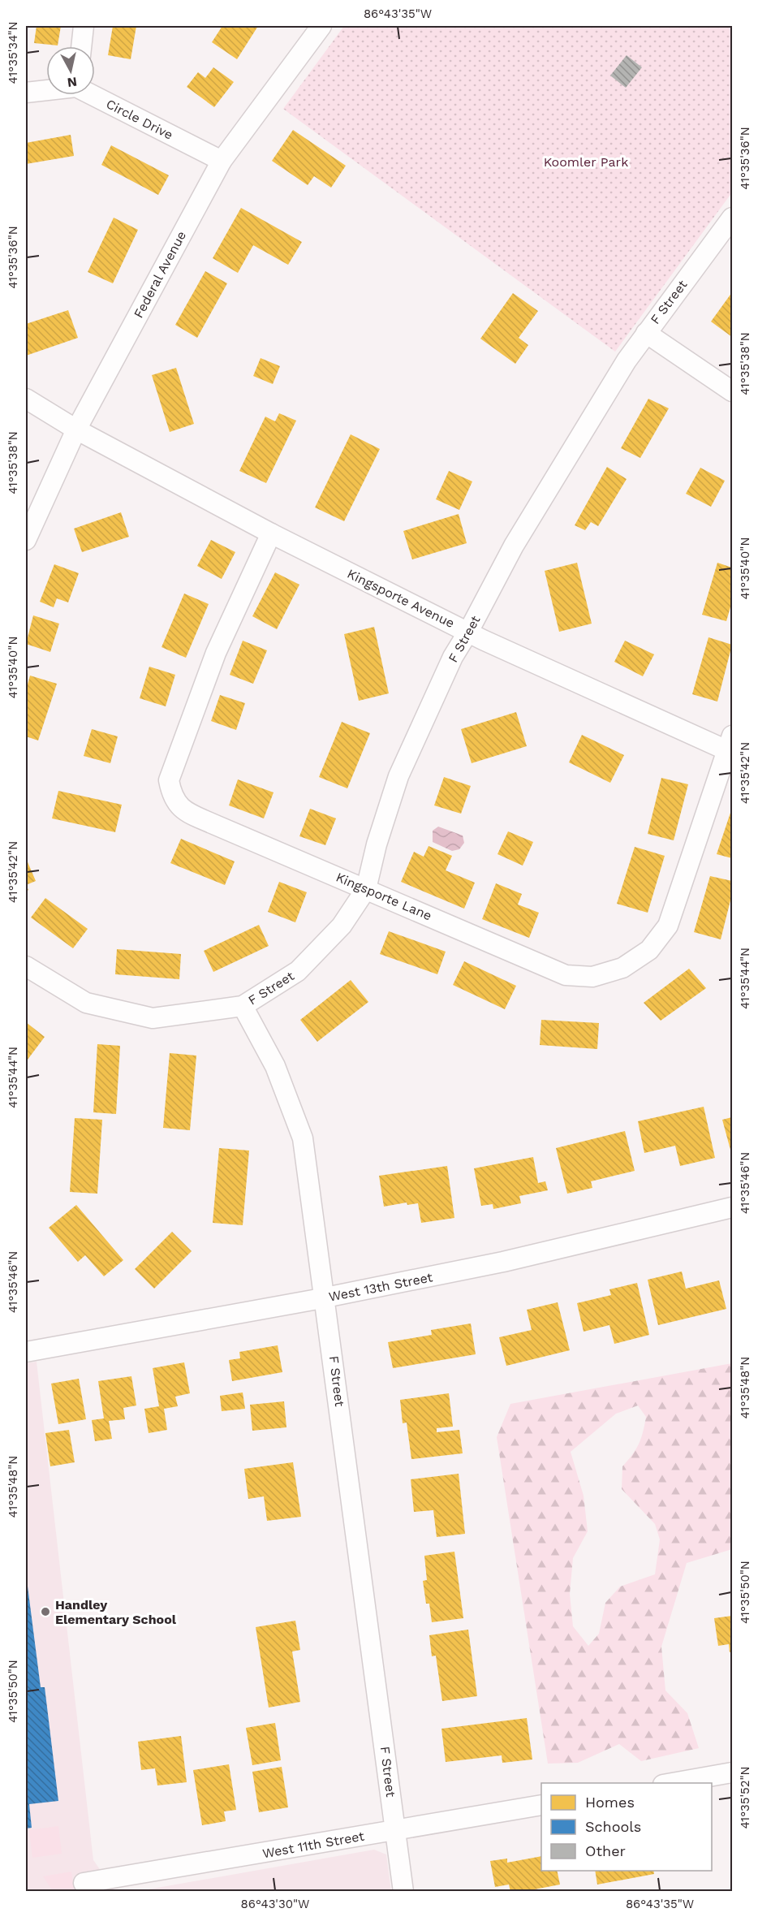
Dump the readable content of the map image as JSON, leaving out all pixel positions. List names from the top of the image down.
{
  "streets": {
    "street": [
      "Circle Drive",
      "Federal Avenue",
      "F Street",
      "Kingsporte Avenue",
      "Kingsporte Lane",
      "West 13th Street",
      "West 11th Street"
    ]
  },
  "crossings": [
    ["Circle Drive", "Federal Avenue"],
    ["Federal Avenue", "Kingsporte Avenue"],
    ["F Street", "Kingsporte Avenue"],
    ["F Street", "Kingsporte Lane"],
    ["F Street", "West 13th Street"],
    ["F Street", "West 11th Street"],
    ["Kingsporte Avenue", "Kingsporte Lane"]
  ],
  "parks": ["Koomler Park"],
  "places": ["Handley Elementary School"],
  "legend": ["Homes", "Schools", "Other"],
  "north": "bottom",
  "coordinates": [
    "86°43'35\"W",
    "41°35'34\"N",
    "41°35'36\"N",
    "41°35'38\"N",
    "41°35'40\"N",
    "41°35'42\"N",
    "41°35'44\"N",
    "41°35'46\"N",
    "41°35'48\"N",
    "41°35'50\"N",
    "41°35'52\"N",
    "86°43'30\"W"
  ]
}
